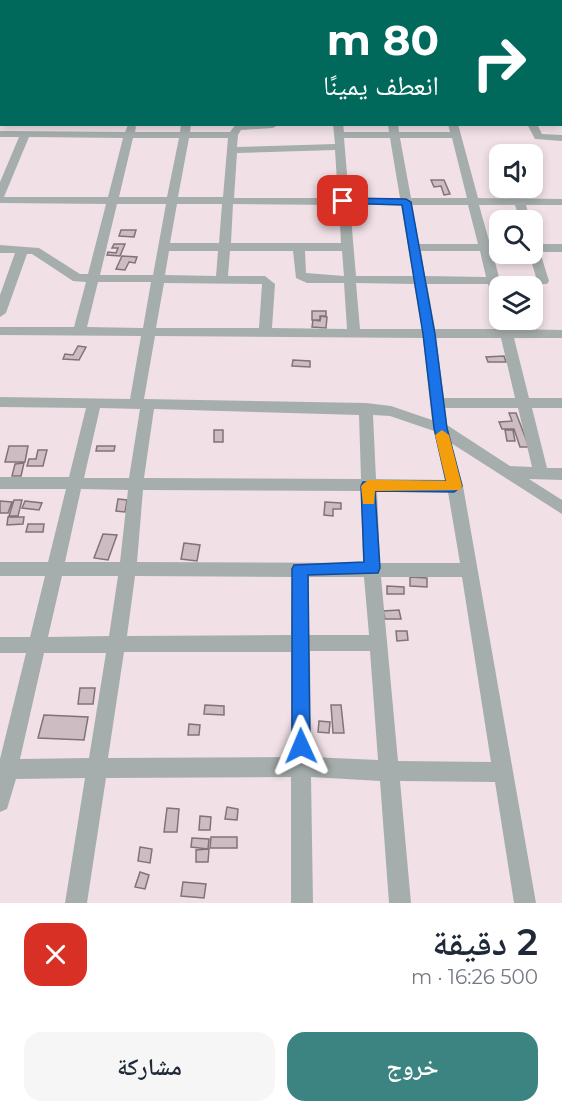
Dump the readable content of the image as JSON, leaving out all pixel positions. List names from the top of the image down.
{
  "page": {
    "turn": ["80 m", "انعطف يمينًا"],
    "heading": ["2 دقيقة", "500 m · 16:26"],
    "buttons": ["خروج", "مشاركة"]
  }
}
